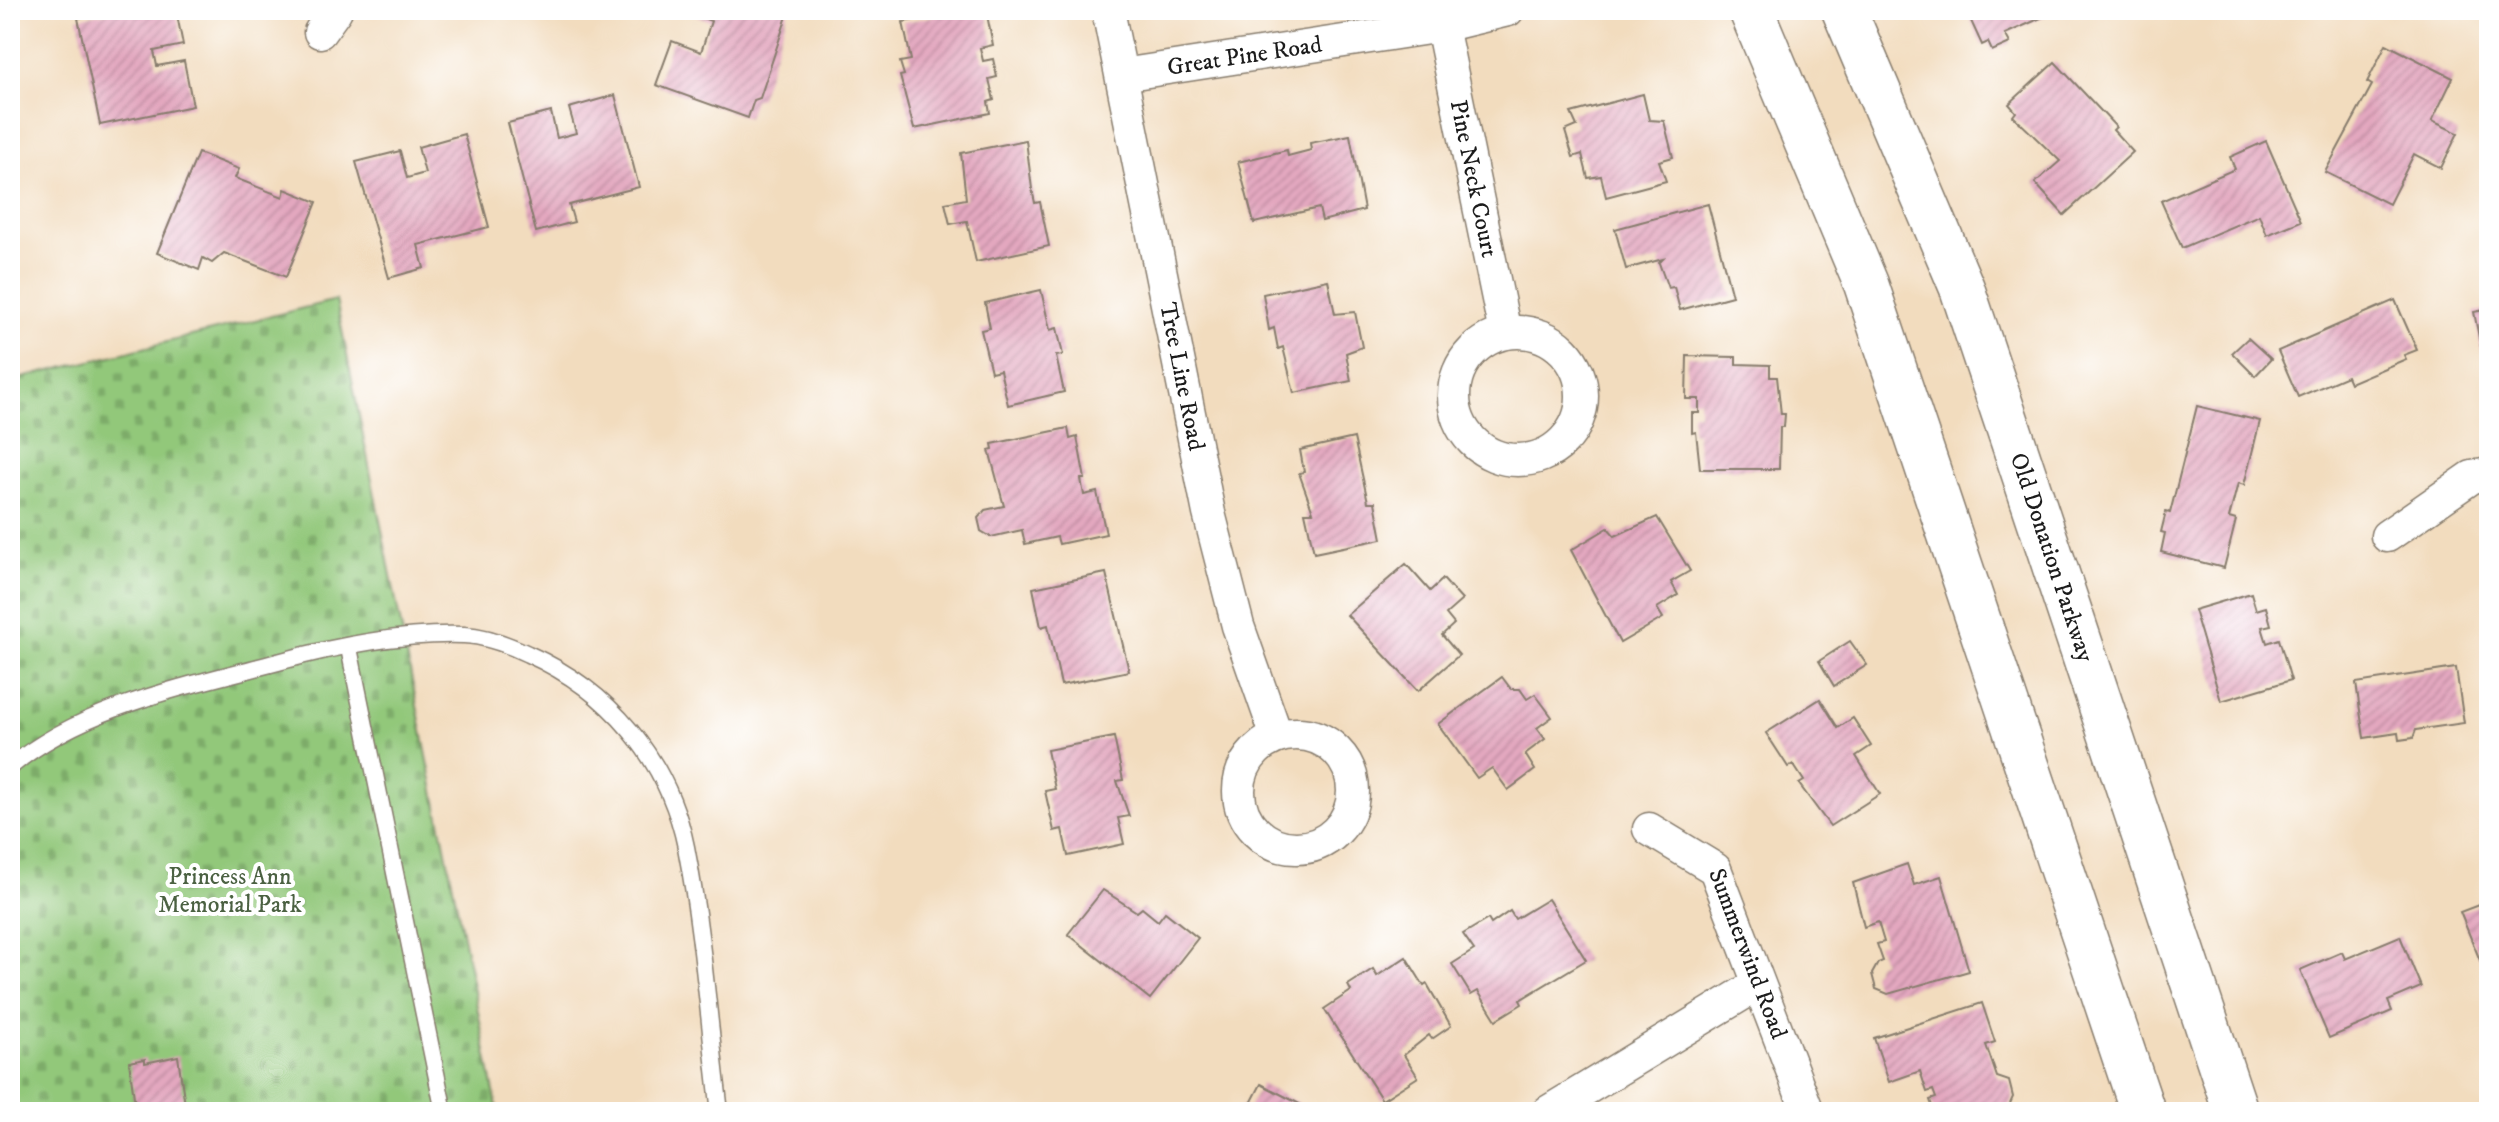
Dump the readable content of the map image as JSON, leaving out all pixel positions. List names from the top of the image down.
{
  "streets": {
    "street": [
      "Great Pine Road",
      "Pine Neck Court",
      "Tree Line Road",
      "Old Donation Parkway",
      "Summerwind Road"
    ]
  },
  "crossings": [
    ["Great Pine Road", "Pine Neck Court"],
    ["Great Pine Road", "Tree Line Road"]
  ],
  "parks": ["Princess Ann Memorial Park"]
}
